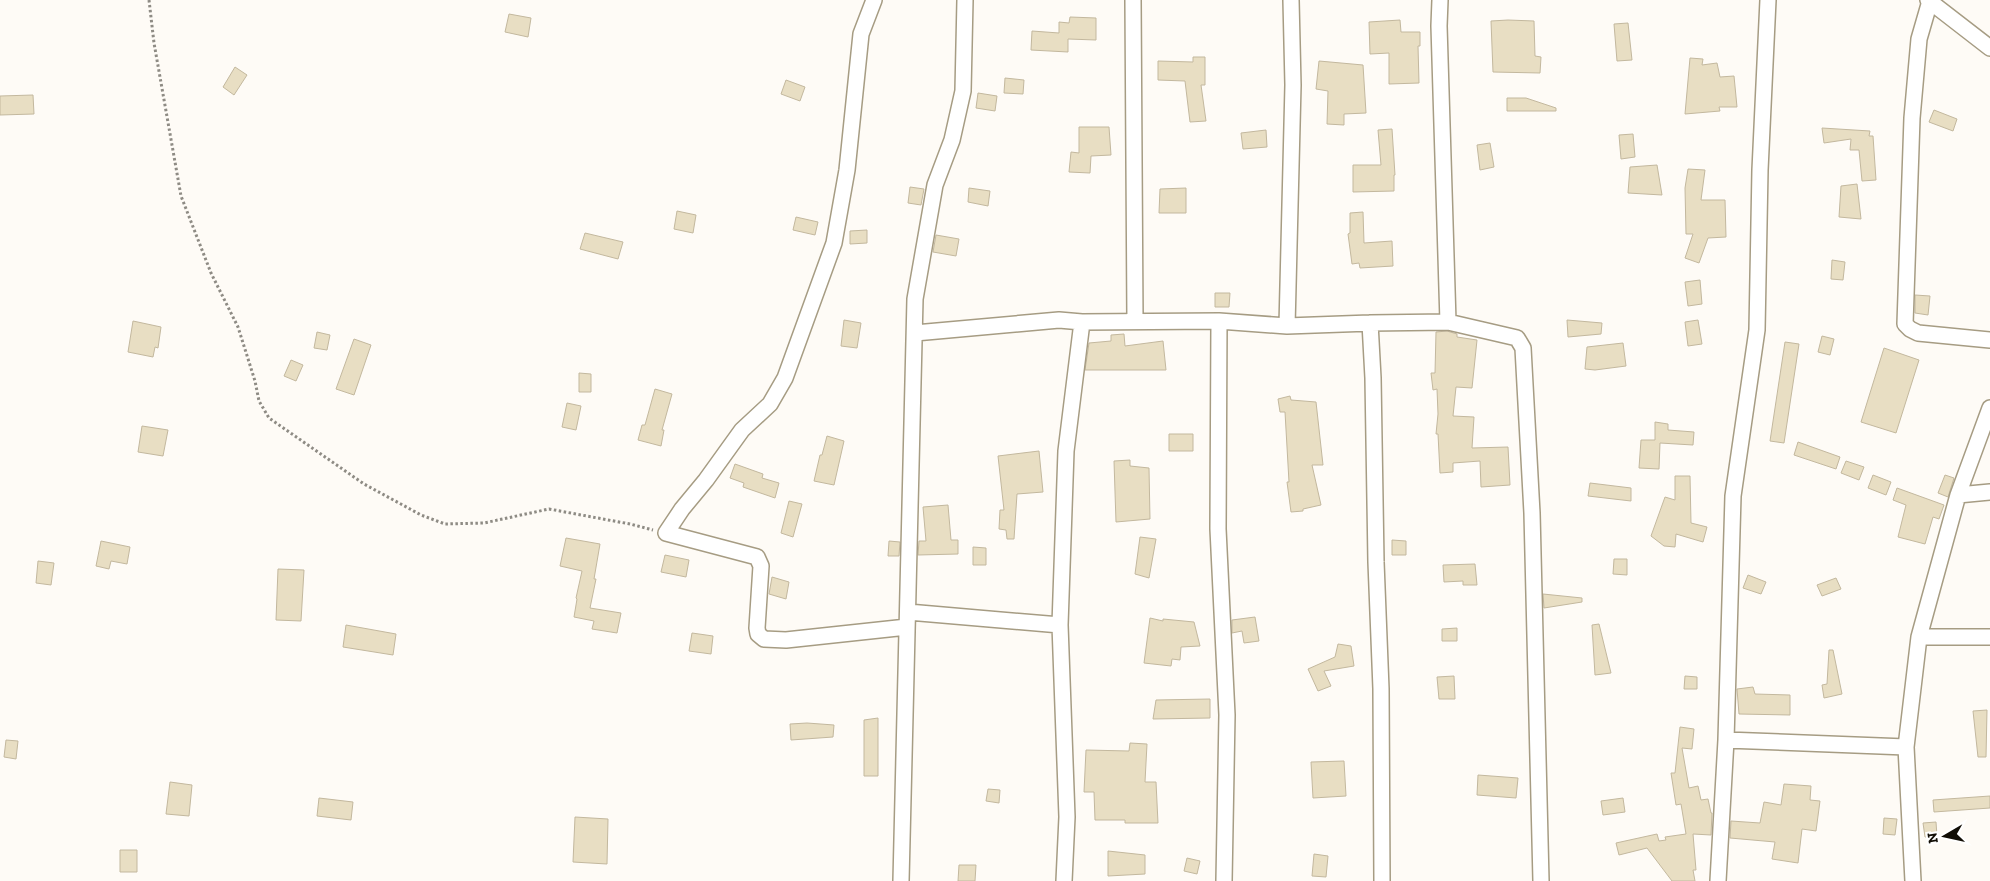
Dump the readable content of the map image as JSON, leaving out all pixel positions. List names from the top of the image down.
{
  "north": "left"
}
